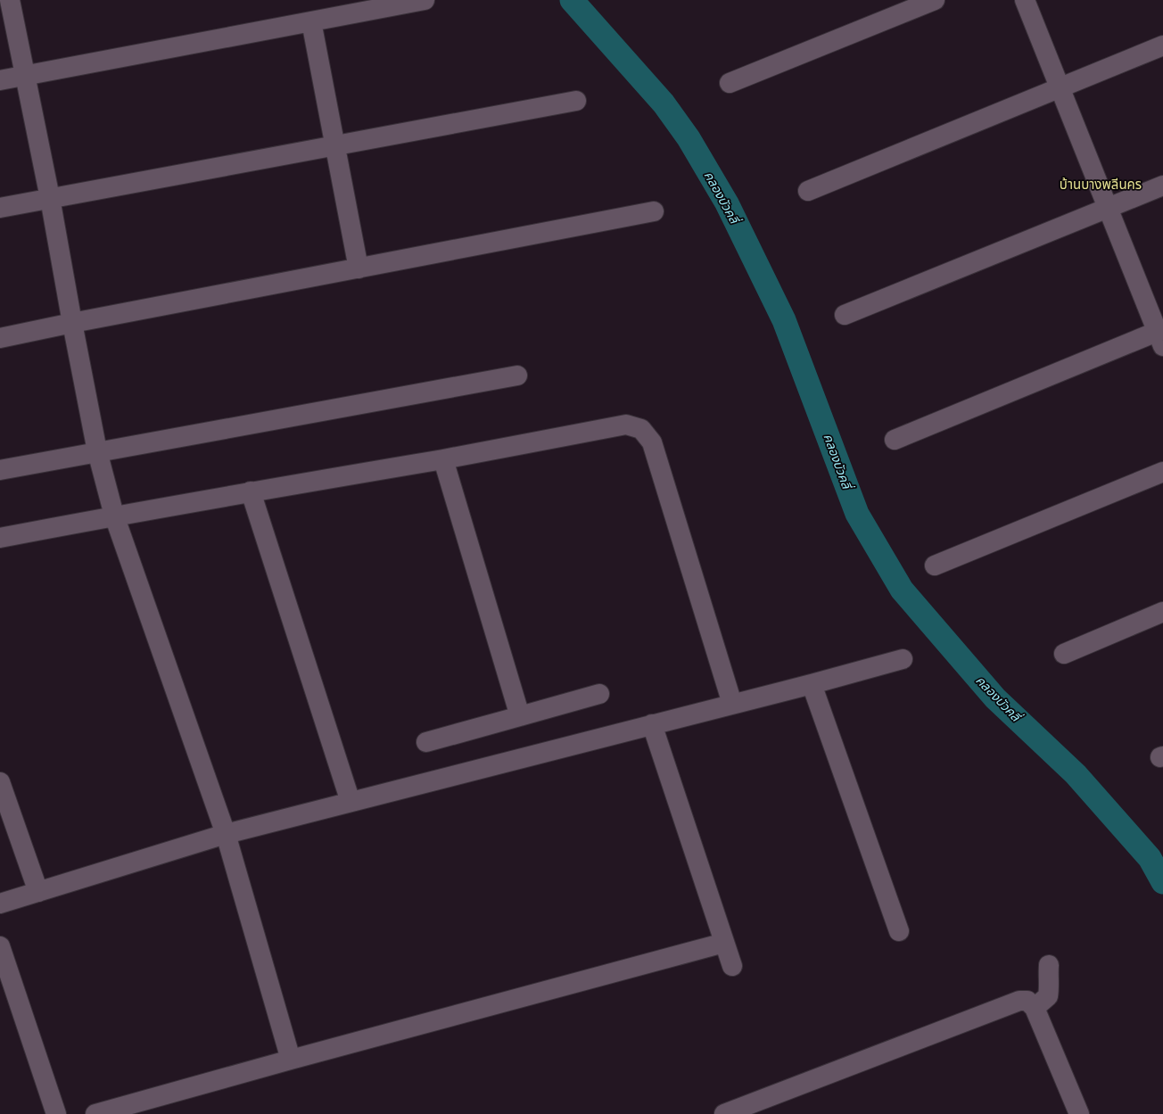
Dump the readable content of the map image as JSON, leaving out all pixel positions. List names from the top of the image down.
{
  "districts": ["บ้านบางพลีนคร"],
  "water": ["คลองบัวคลี่"]
}
